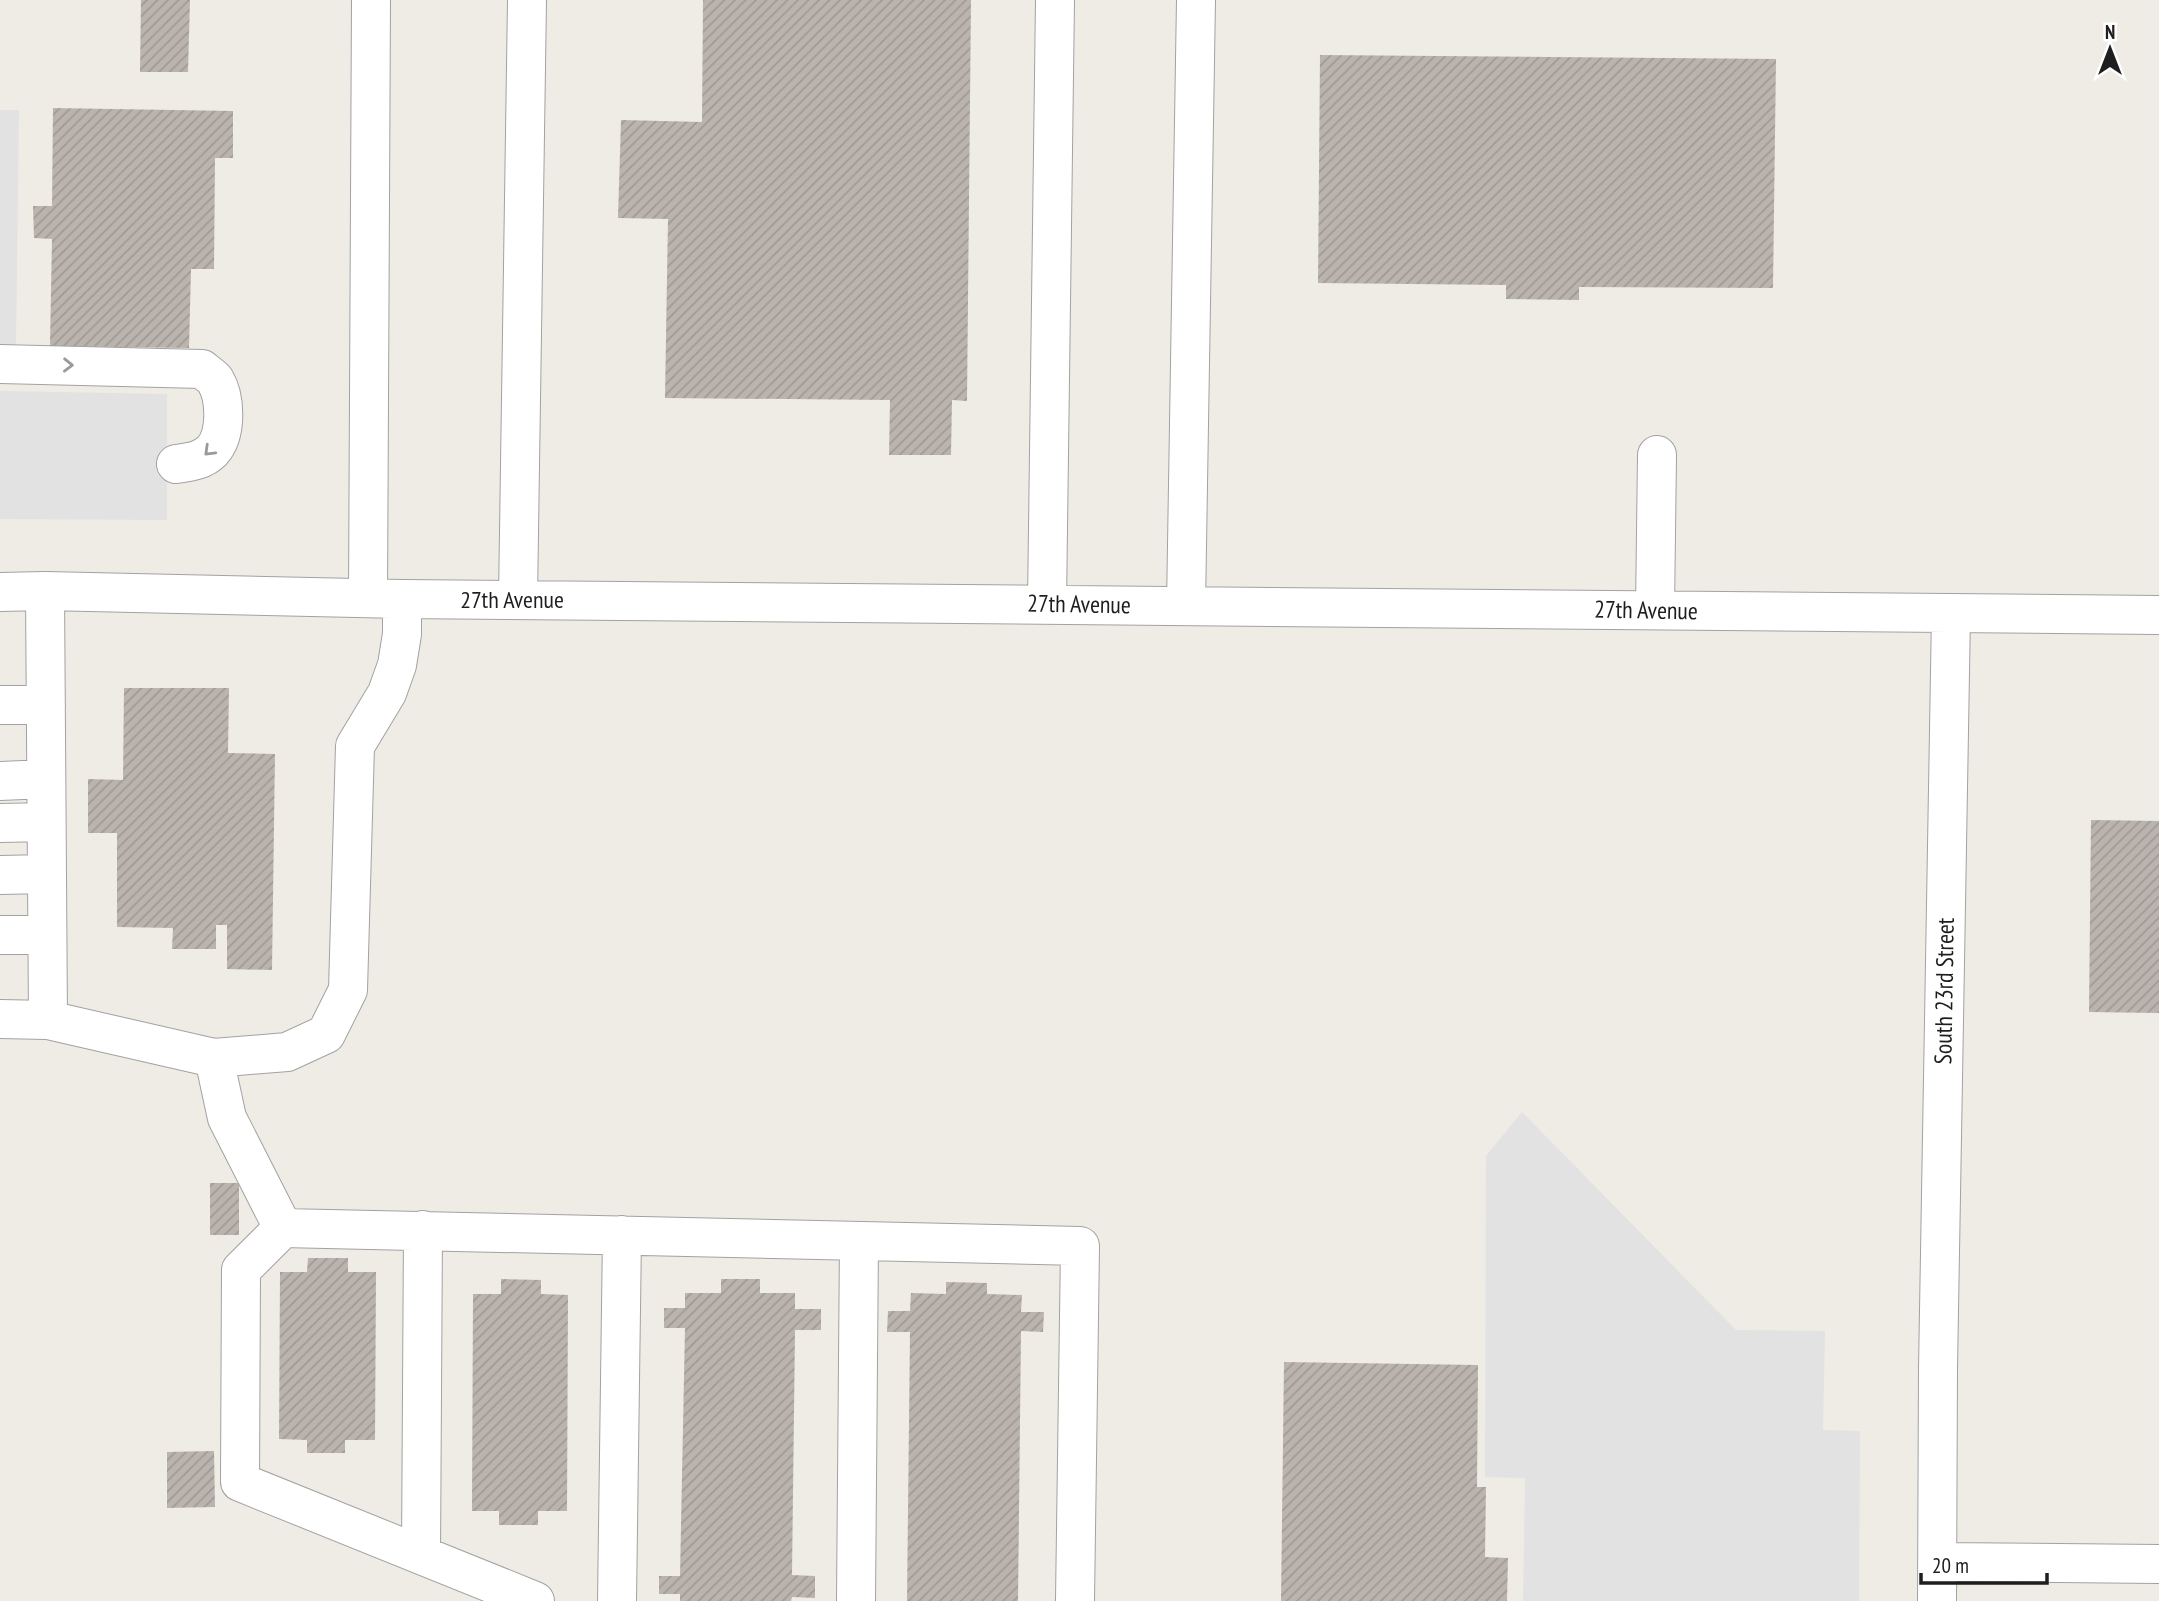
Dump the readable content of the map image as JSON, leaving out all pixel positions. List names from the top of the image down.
{
  "streets": {
    "street": ["27th Avenue", "South 23rd Street"]
  },
  "crossings": [
    ["27th Avenue", "South 23rd Street"]
  ],
  "scale_bar": "20 m",
  "north": "top"
}
